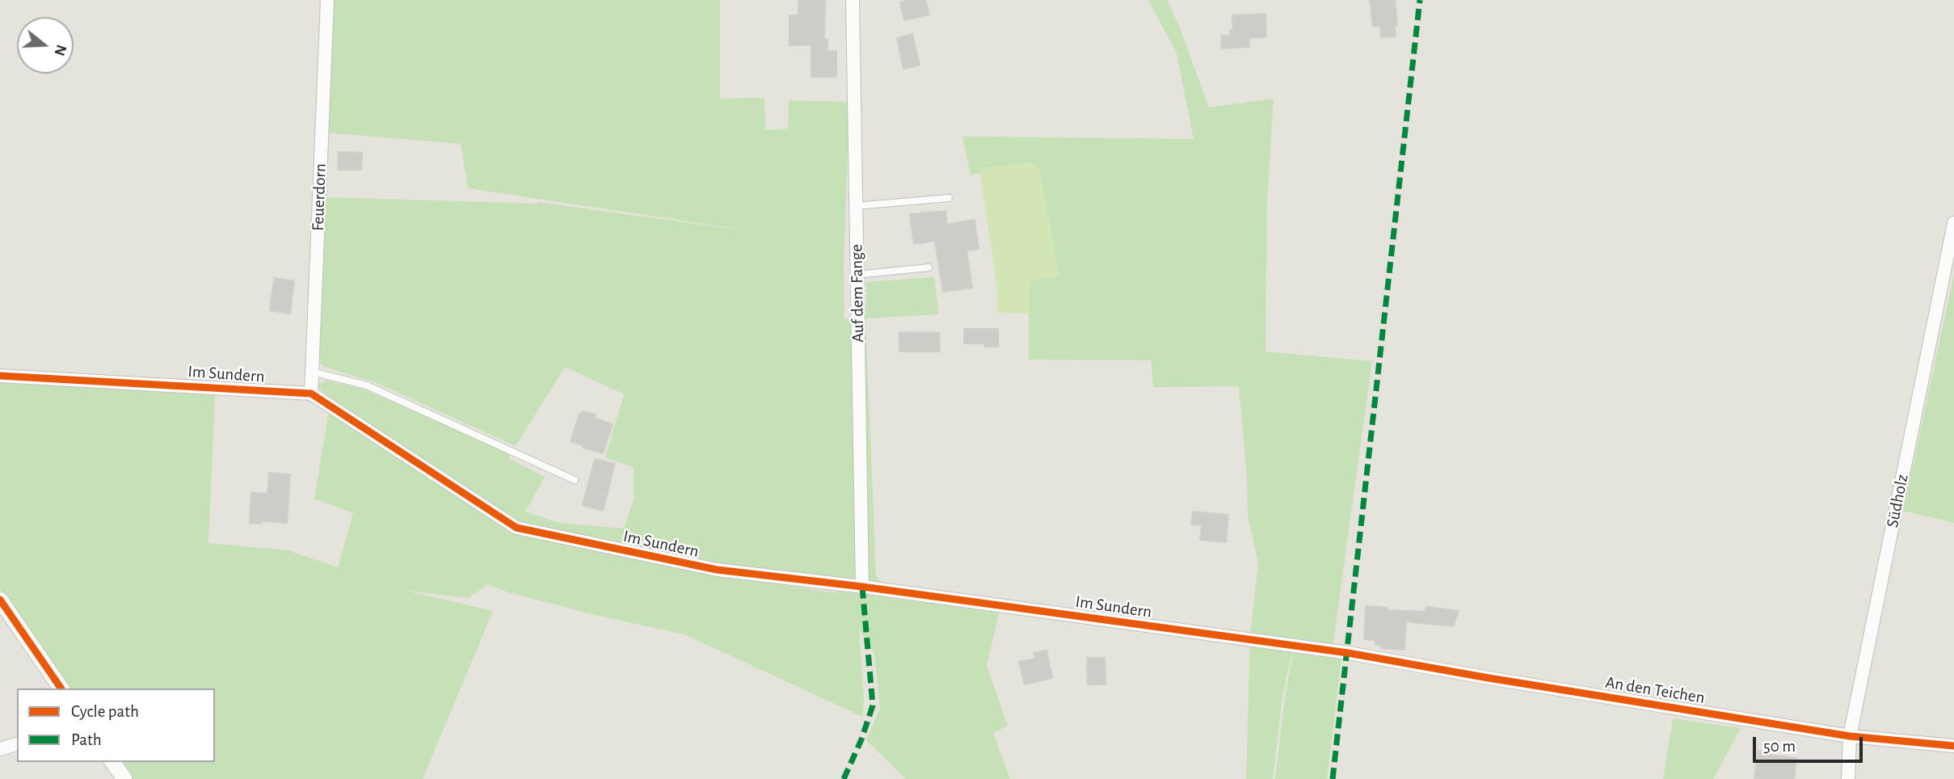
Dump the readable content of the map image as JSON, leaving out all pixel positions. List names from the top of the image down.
{
  "streets": {
    "street": [
      "Feuerdorn",
      "Auf dem Fange",
      "Im Sundern",
      "Südholz",
      "An den Teichen"
    ]
  },
  "crossings": [
    ["Feuerdorn", "Im Sundern"],
    ["Auf dem Fange", "Im Sundern"],
    ["Im Sundern", "An den Teichen"],
    ["Südholz", "An den Teichen"]
  ],
  "legend": ["Cycle path", "Path"],
  "scale_bar": "50 m",
  "north": "right"
}
